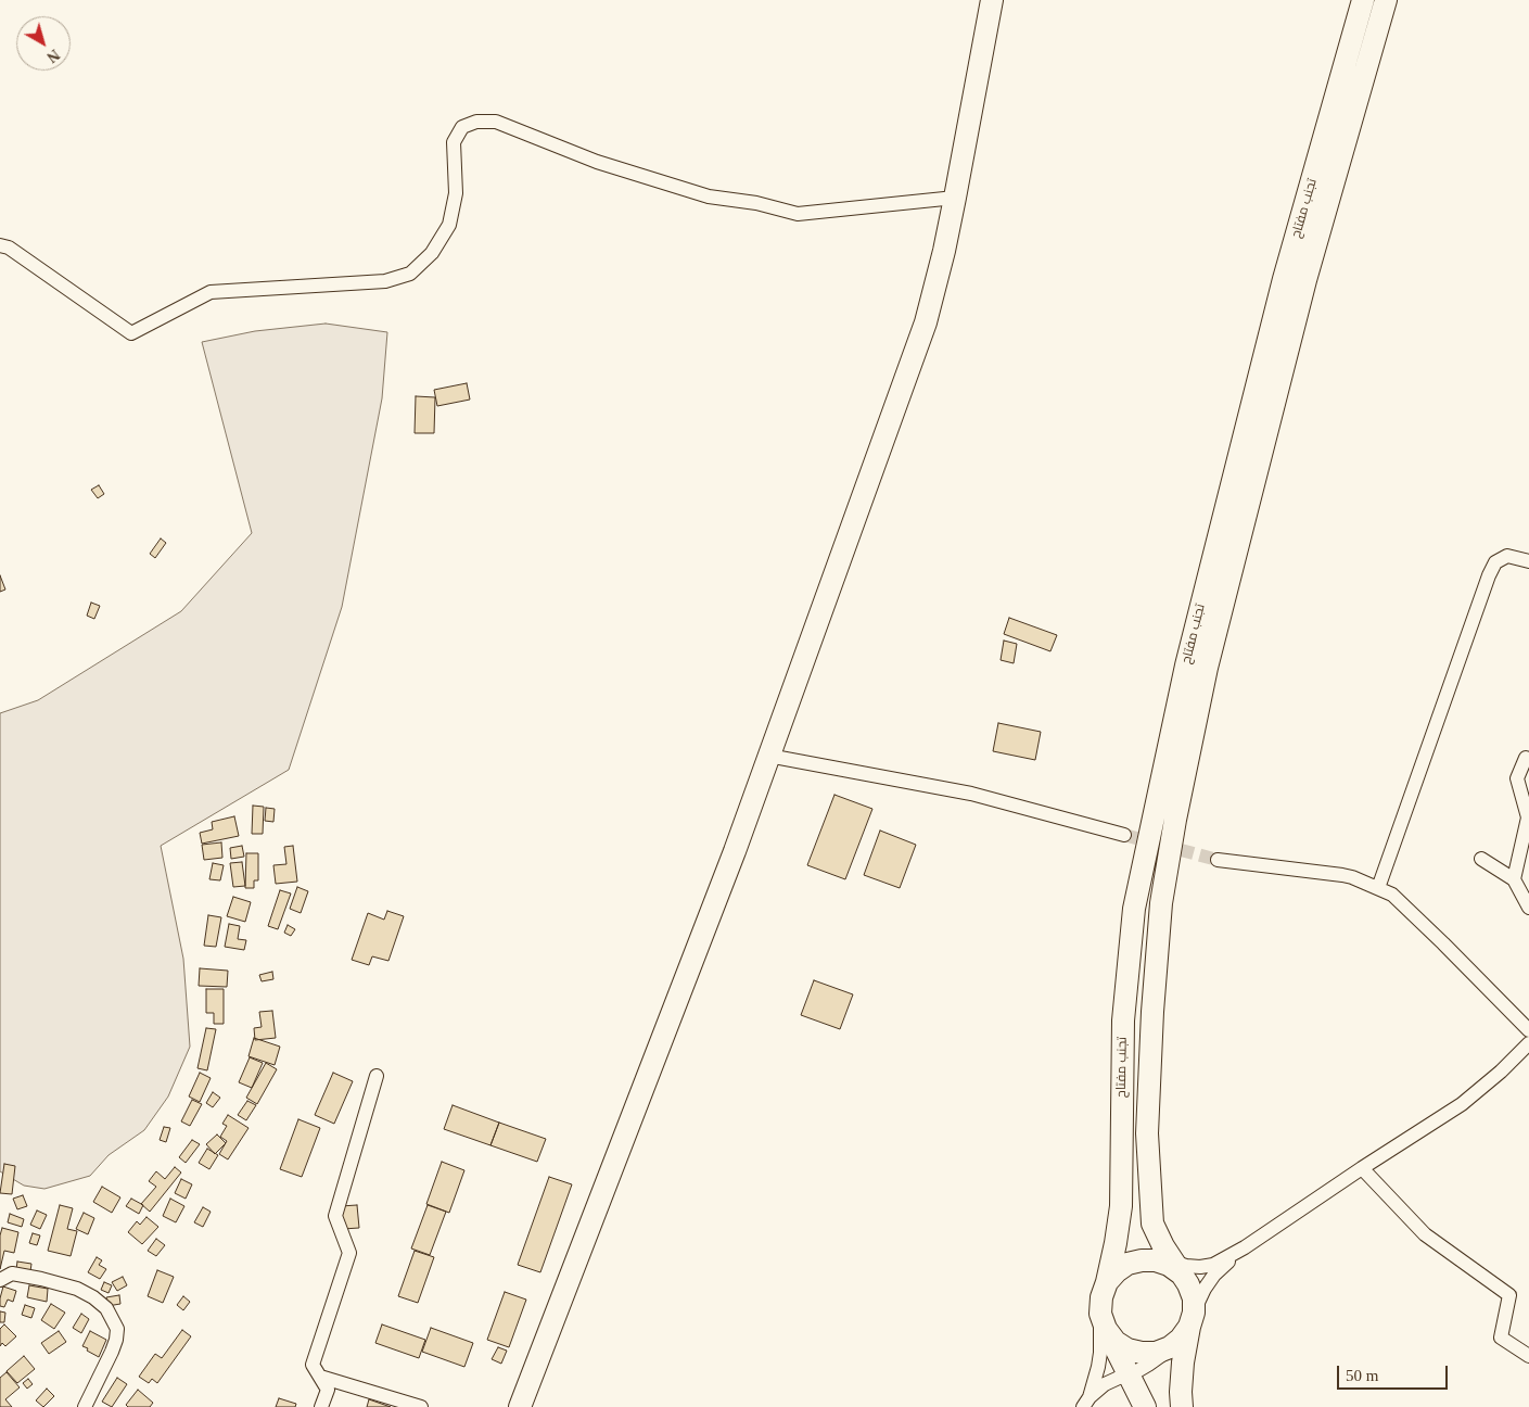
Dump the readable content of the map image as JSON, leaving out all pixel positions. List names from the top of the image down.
{
  "streets": {
    "main road": ["تجنب مفتاح"]
  },
  "scale_bar": "50 m",
  "north": "bottom right"
}
